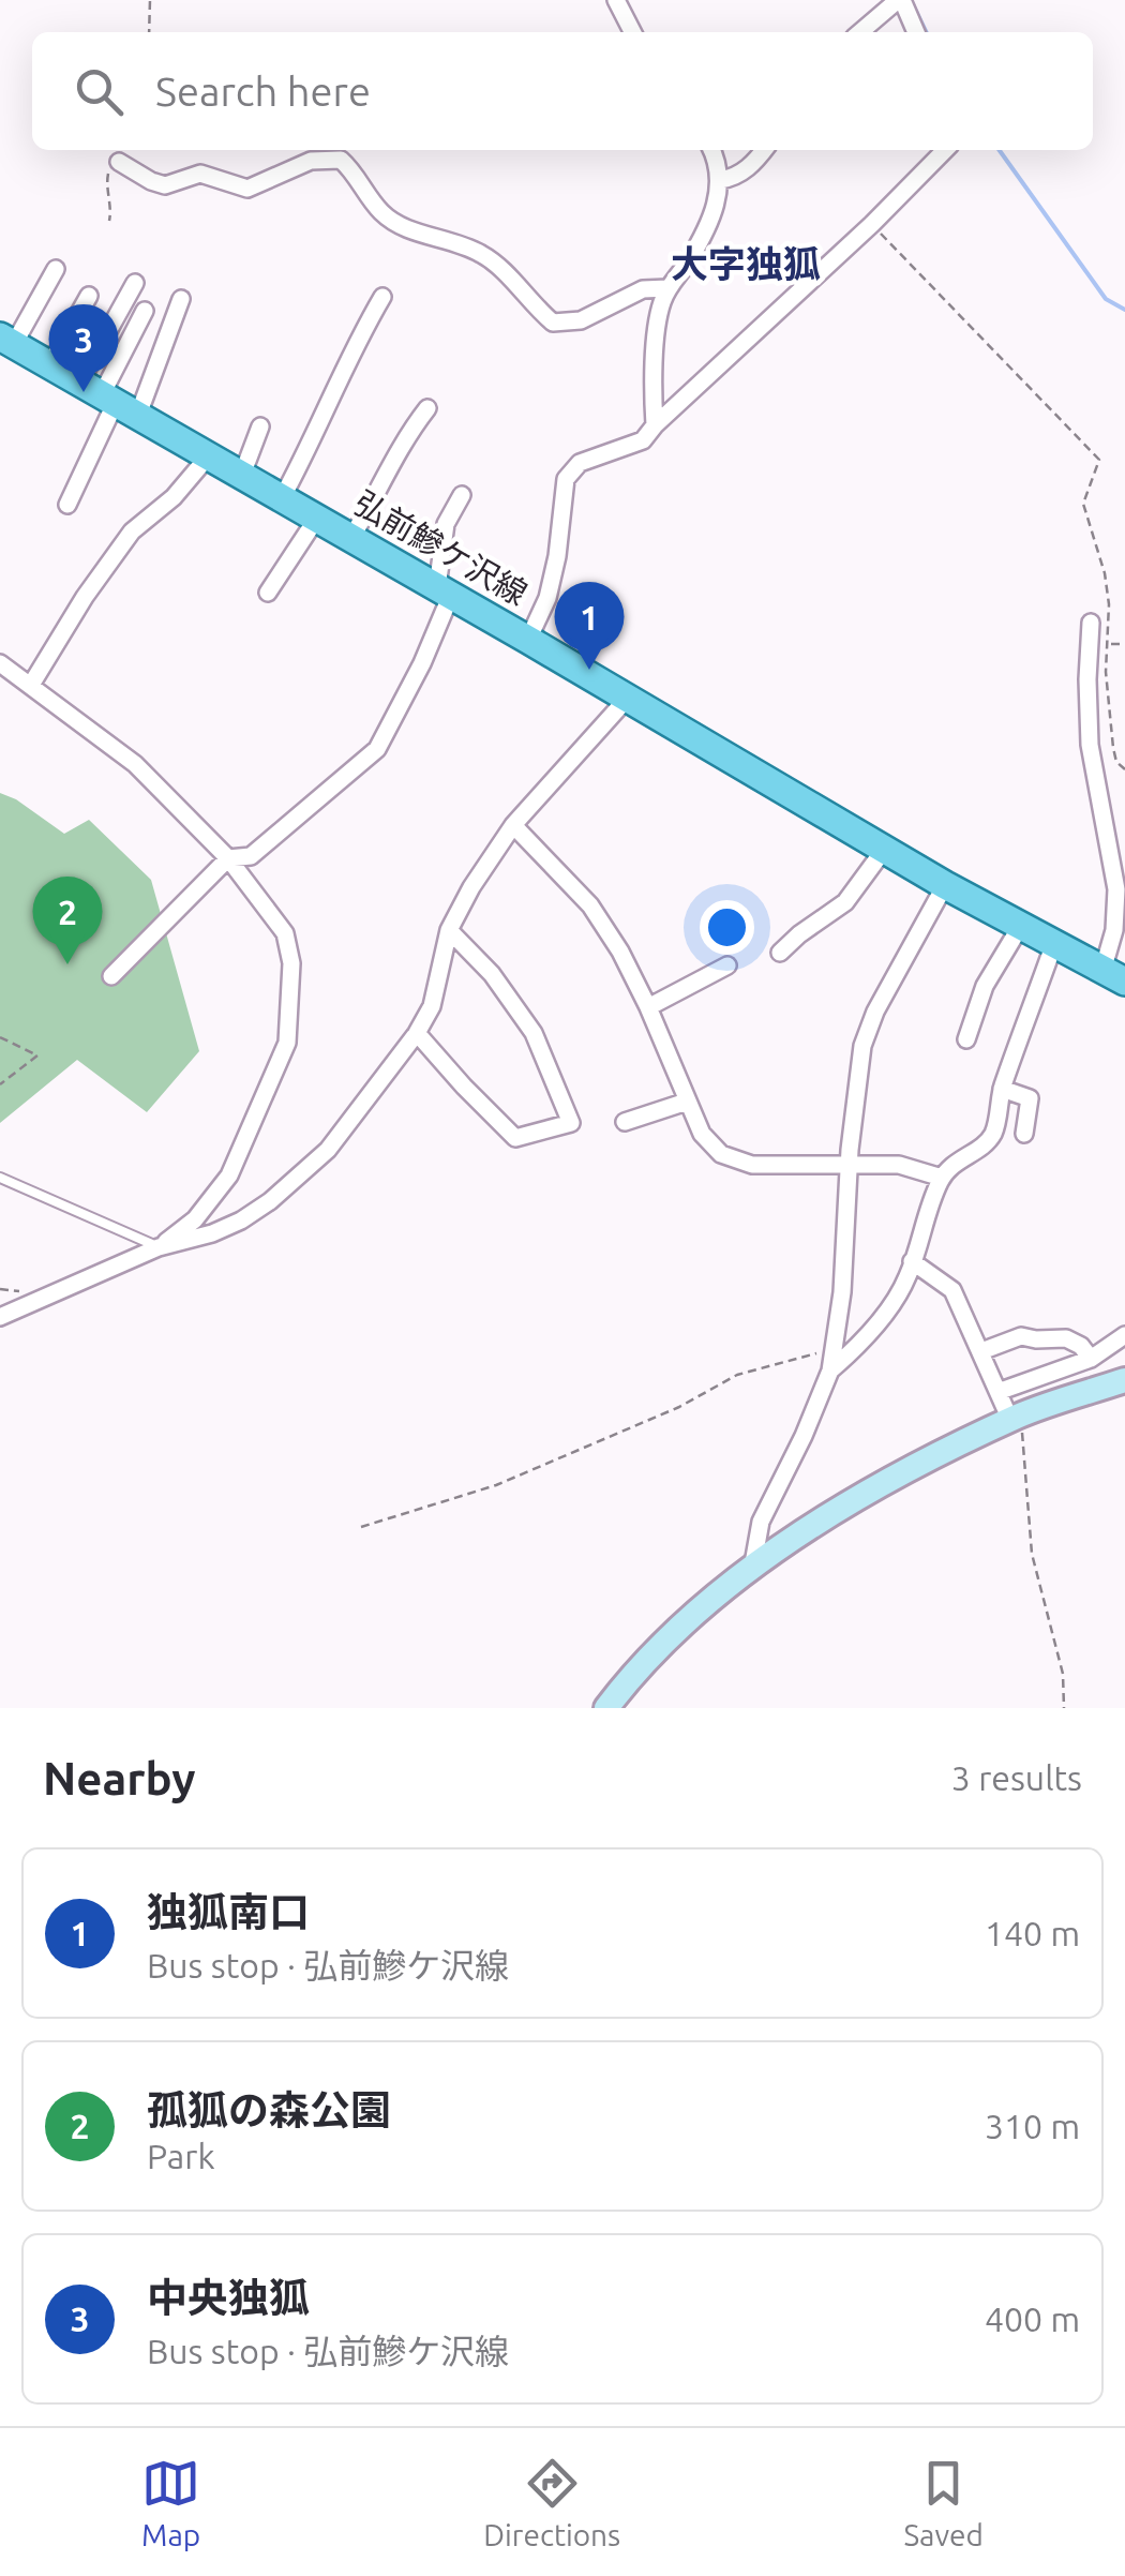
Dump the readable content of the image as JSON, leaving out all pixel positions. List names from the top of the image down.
{
  "streets": {
    "main road": ["弘前鰺ケ沢線"]
  },
  "districts": ["大字独狐"],
  "page": {
    "search": "Search here",
    "pins": ["3", "1", "2"],
    "heading": ["Nearby", "3 results"],
    "list": [
      {
        "mark": "1",
        "name": "独狐南口",
        "note": "Bus stop · 弘前鰺ケ沢線",
        "value": "140 m"
      },
      {
        "mark": "2",
        "name": "孤狐の森公園",
        "note": "Park",
        "value": "310 m"
      },
      {
        "mark": "3",
        "name": "中央独狐",
        "note": "Bus stop · 弘前鰺ケ沢線",
        "value": "400 m"
      }
    ],
    "nav": ["Map", "Directions", "Saved"]
  }
}
